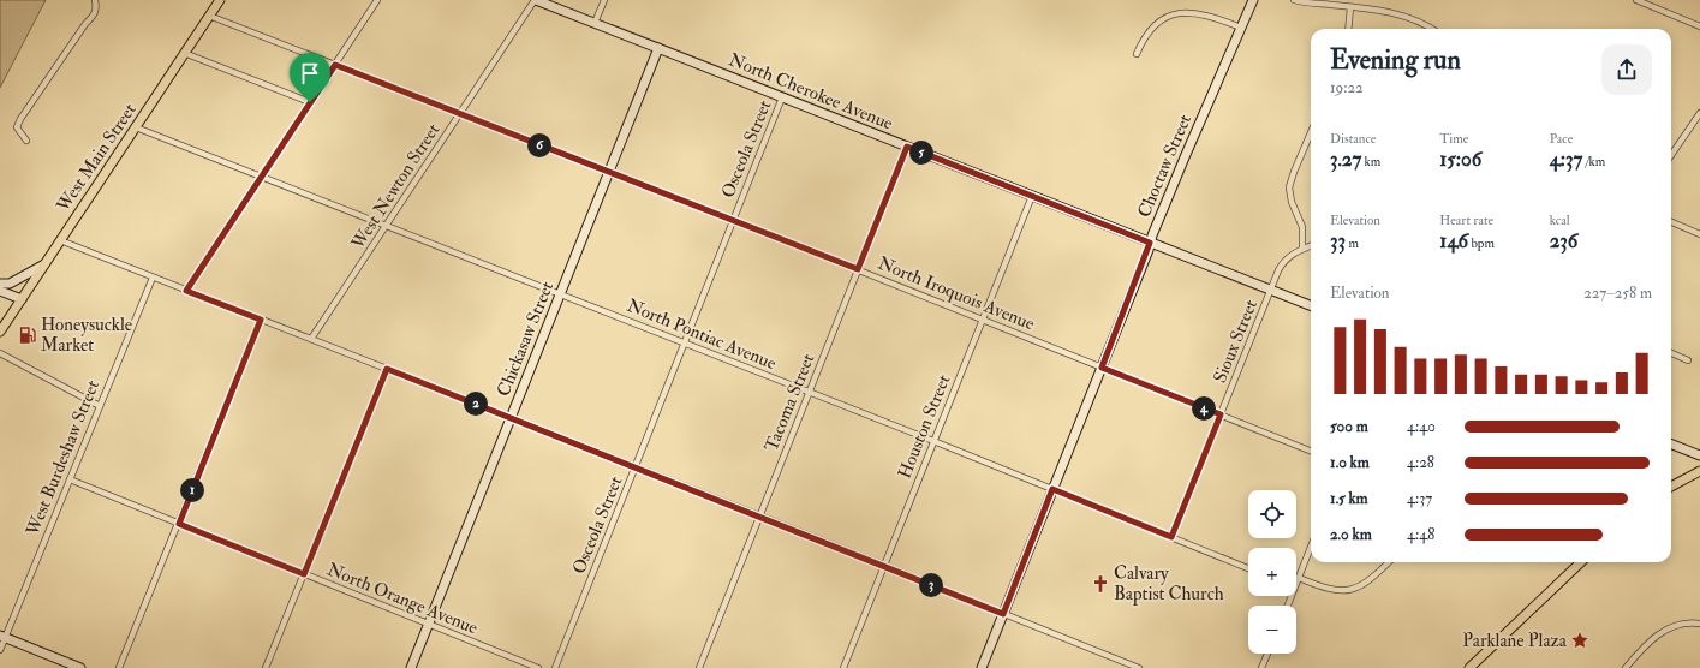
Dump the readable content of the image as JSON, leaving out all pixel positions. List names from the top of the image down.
{
  "streets": {
    "main road": ["West Main Street"],
    "street": [
      "North Cherokee Avenue",
      "Osceola Street",
      "Choctaw Street",
      "West Newton Street",
      "North Iroquois Avenue",
      "North Pontiac Avenue",
      "Chickasaw Street",
      "Sioux Street",
      "Tacoma Street",
      "Houston Street",
      "West Burdeshaw Street",
      "North Orange Avenue"
    ]
  },
  "crossings": [
    ["North Cherokee Avenue", "Osceola Street"],
    ["North Cherokee Avenue", "Choctaw Street"],
    ["North Cherokee Avenue", "West Newton Street"],
    ["North Cherokee Avenue", "Chickasaw Street"],
    ["North Cherokee Avenue", "Sioux Street"],
    ["North Cherokee Avenue", "Tacoma Street"],
    ["North Cherokee Avenue", "Houston Street"],
    ["Osceola Street", "North Iroquois Avenue"],
    ["Osceola Street", "North Pontiac Avenue"],
    ["West Main Street", "North Iroquois Avenue"],
    ["West Main Street", "North Pontiac Avenue"],
    ["Choctaw Street", "North Iroquois Avenue"],
    ["Choctaw Street", "North Pontiac Avenue"],
    ["West Newton Street", "North Iroquois Avenue"],
    ["West Newton Street", "North Pontiac Avenue"],
    ["North Iroquois Avenue", "Chickasaw Street"],
    ["North Iroquois Avenue", "Sioux Street"],
    ["North Iroquois Avenue", "Tacoma Street"],
    ["North Iroquois Avenue", "Houston Street"],
    ["North Pontiac Avenue", "Chickasaw Street"],
    ["North Pontiac Avenue", "Sioux Street"],
    ["North Pontiac Avenue", "Tacoma Street"],
    ["North Pontiac Avenue", "Houston Street"],
    ["Chickasaw Street", "North Orange Avenue"],
    ["West Burdeshaw Street", "North Orange Avenue"]
  ],
  "places": {
    "fuel station": ["Honeysuckle Market"],
    "church": ["Calvary Baptist Church"],
    "place": ["Parklane Plaza"]
  },
  "page": {
    "heading": ["Evening run", "19:22"],
    "stats": [
      ["Distance", "3.27 km"],
      ["Time", "15:06"],
      ["Pace", "4:37 /km"],
      ["Elevation", "33 m"],
      ["Heart rate", "146 bpm"],
      ["kcal", "236"]
    ],
    "pins": [
      "6",
      "5",
      "2",
      "4",
      "1",
      "3"
    ],
    "chart": ["Elevation", "227–258 m"],
    "list": [
      {
        "name": "500 m",
        "note": "4:40"
      },
      {
        "name": "1.0 km",
        "note": "4:28"
      },
      {
        "name": "1.5 km",
        "note": "4:37"
      },
      {
        "name": "2.0 km",
        "note": "4:48"
      }
    ],
    "map_buttons": ["+", "−"]
  }
}
